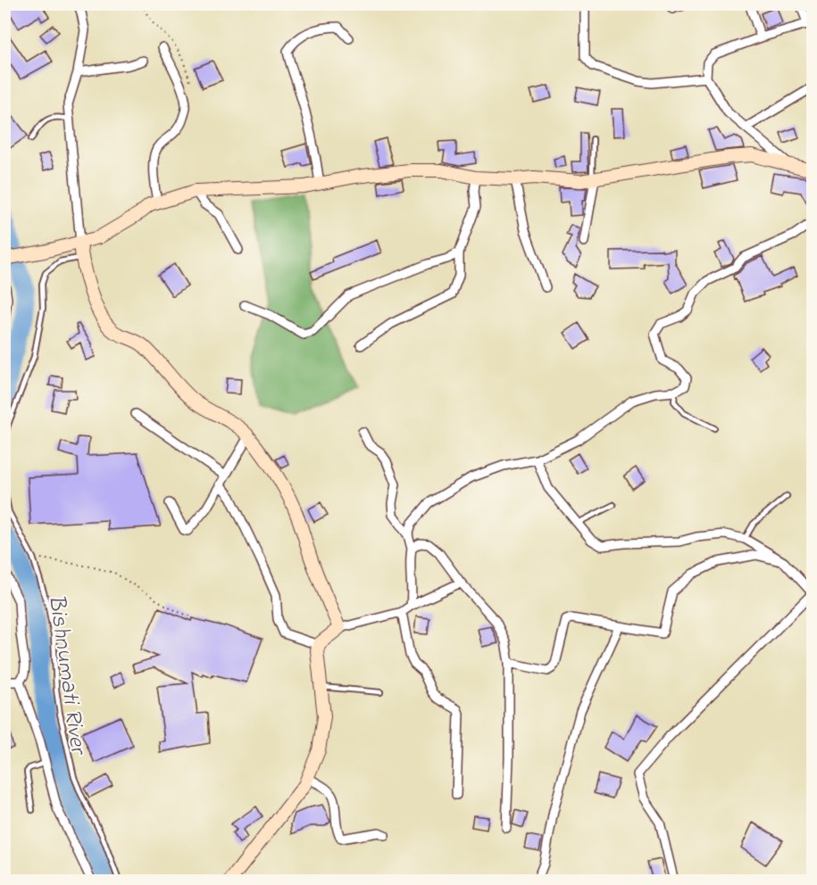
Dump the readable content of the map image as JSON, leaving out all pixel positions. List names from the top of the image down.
{
  "water": ["Bishnumati River"]
}
